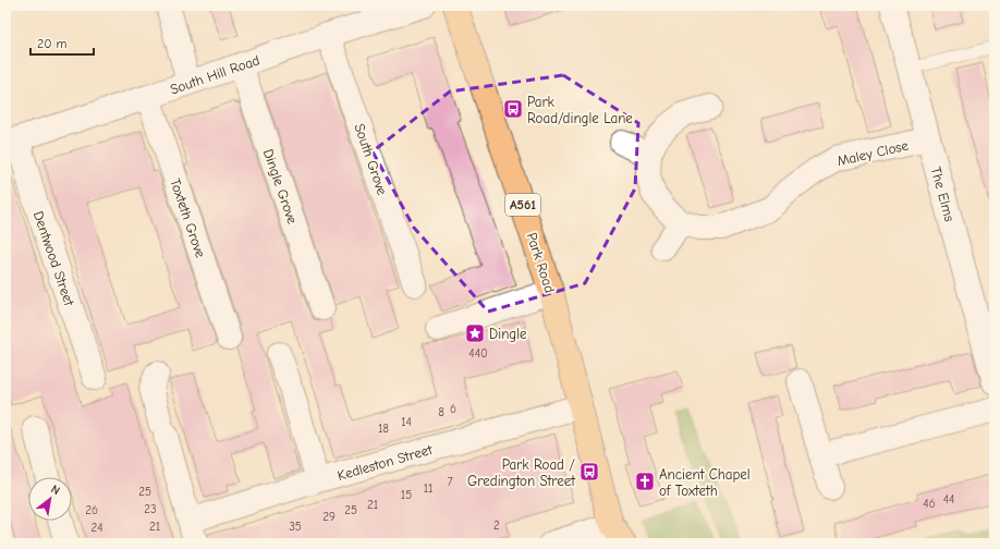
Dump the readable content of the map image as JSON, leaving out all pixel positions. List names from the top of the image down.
{
  "streets": {
    "highway": ["A561", "Park Road"],
    "street": [
      "South Hill Road",
      "Maley Close",
      "South Grove",
      "Dingle Grove",
      "The Elms",
      "Toxteth Grove",
      "Dentwood Street",
      "Kedleston Street"
    ]
  },
  "crossings": [
    ["South Hill Road", "South Grove"],
    ["South Hill Road", "Dingle Grove"],
    ["South Hill Road", "Toxteth Grove"],
    ["South Hill Road", "Dentwood Street"],
    ["Maley Close", "The Elms"],
    ["Park Road", "Kedleston Street"]
  ],
  "places": {
    "bus stop": ["Park Road/dingle Lane", "Park Road / Gredington Street"],
    "place": ["Dingle"],
    "church": ["Ancient Chapel of Toxteth"]
  },
  "house_numbers": [
    "440",
    "6",
    "8",
    "14",
    "18",
    "7",
    "11",
    "25",
    "15",
    "44",
    "46",
    "21",
    "23",
    "26",
    "25",
    "29",
    "2",
    "21",
    "35",
    "24"
  ],
  "scale_bar": "20 m",
  "north": "top right"
}
